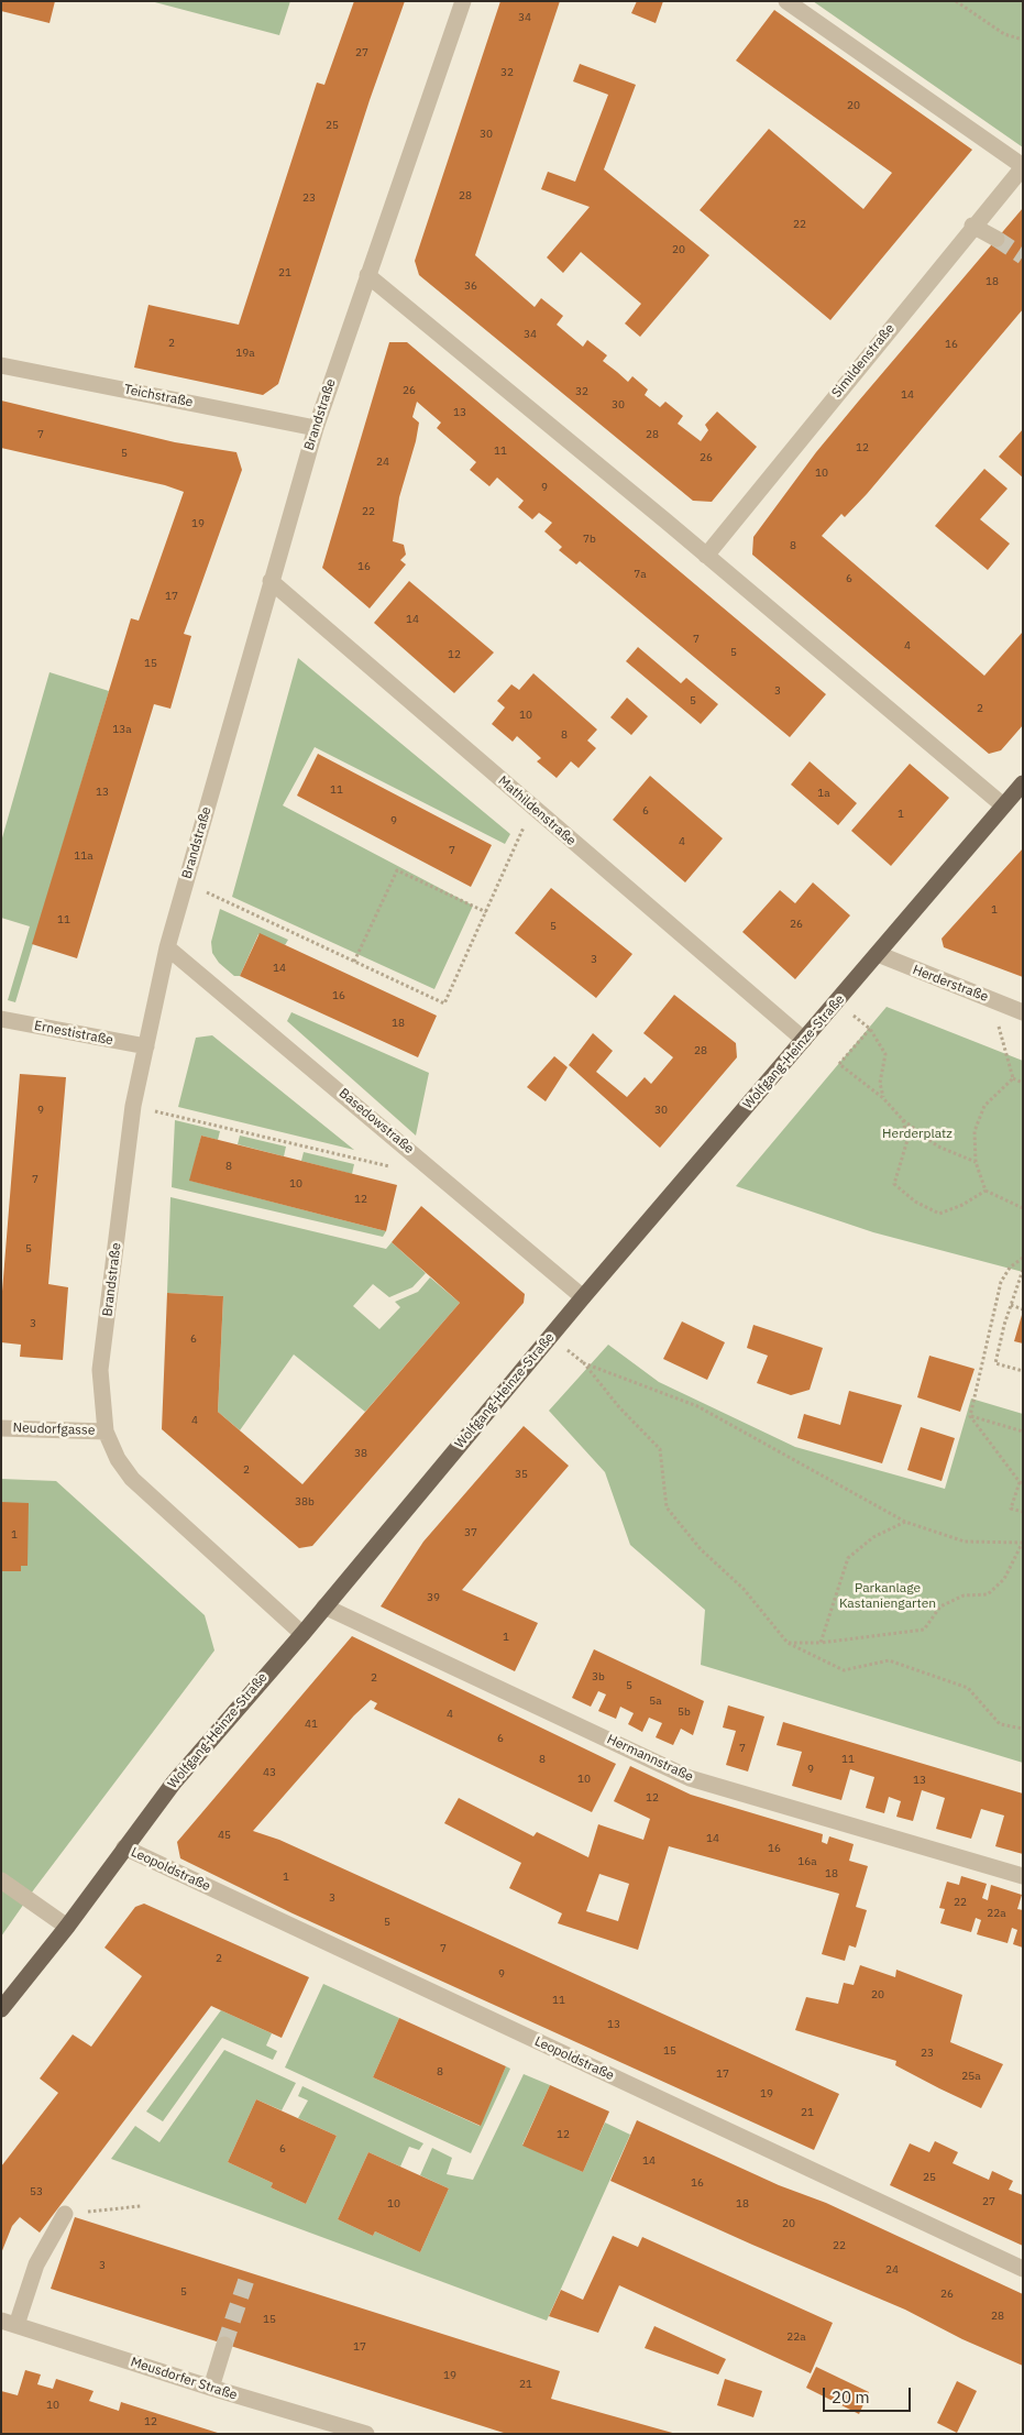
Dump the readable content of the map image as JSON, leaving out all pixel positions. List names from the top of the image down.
{
  "streets": {
    "main road": ["Wolfgang-Heinze-Straße"],
    "street": [
      "Simildenstraße",
      "Teichstraße",
      "Brandstraße",
      "Mathildenstraße",
      "Herderstraße",
      "Ernestistraße",
      "Basedowstraße",
      "Neudorfgasse",
      "Hermannstraße",
      "Leopoldstraße",
      "Meusdorfer Straße"
    ]
  },
  "crossings": [
    ["Teichstraße", "Brandstraße"],
    ["Brandstraße", "Mathildenstraße"],
    ["Brandstraße", "Ernestistraße"],
    ["Brandstraße", "Wolfgang-Heinze-Straße"],
    ["Brandstraße", "Basedowstraße"],
    ["Brandstraße", "Neudorfgasse"],
    ["Mathildenstraße", "Wolfgang-Heinze-Straße"],
    ["Herderstraße", "Wolfgang-Heinze-Straße"],
    ["Wolfgang-Heinze-Straße", "Basedowstraße"],
    ["Wolfgang-Heinze-Straße", "Hermannstraße"],
    ["Wolfgang-Heinze-Straße", "Leopoldstraße"]
  ],
  "parks": ["Herderplatz", "Parkanlage Kastaniengarten"],
  "house_numbers": [
    "34",
    "27",
    "32",
    "20",
    "25",
    "30",
    "28",
    "23",
    "22",
    "20",
    "21",
    "18",
    "36",
    "34",
    "2",
    "16",
    "19a",
    "26",
    "32",
    "14",
    "30",
    "13",
    "7",
    "28",
    "12",
    "11",
    "5",
    "26",
    "24",
    "10",
    "9",
    "22",
    "19",
    "7b",
    "8",
    "16",
    "7a",
    "6",
    "17",
    "14",
    "7",
    "4",
    "5",
    "12",
    "15",
    "3",
    "5",
    "2",
    "10",
    "13a",
    "8",
    "11",
    "13",
    "1a",
    "6",
    "1",
    "9",
    "4",
    "7",
    "11a",
    "1",
    "11",
    "26",
    "5",
    "3",
    "14",
    "16",
    "18",
    "28",
    "9",
    "30",
    "8",
    "7",
    "10",
    "12",
    "5",
    "3",
    "6",
    "4",
    "38",
    "2",
    "35",
    "38b",
    "37",
    "1",
    "39",
    "1",
    "3b",
    "2",
    "5",
    "5a",
    "5b",
    "4",
    "41",
    "6",
    "7",
    "8",
    "11",
    "9",
    "43",
    "10",
    "13",
    "12",
    "45",
    "14",
    "16",
    "16a",
    "18",
    "1",
    "3",
    "22",
    "22a",
    "5",
    "7",
    "2",
    "9",
    "20",
    "11",
    "13",
    "15",
    "23",
    "8",
    "17",
    "25a",
    "19",
    "21",
    "12",
    "6",
    "14",
    "25",
    "16",
    "53",
    "27",
    "10",
    "18",
    "20",
    "22",
    "3",
    "24",
    "5",
    "26",
    "28",
    "15",
    "22a",
    "17",
    "19",
    "21",
    "10",
    "12"
  ],
  "scale_bar": "20 m"
}
